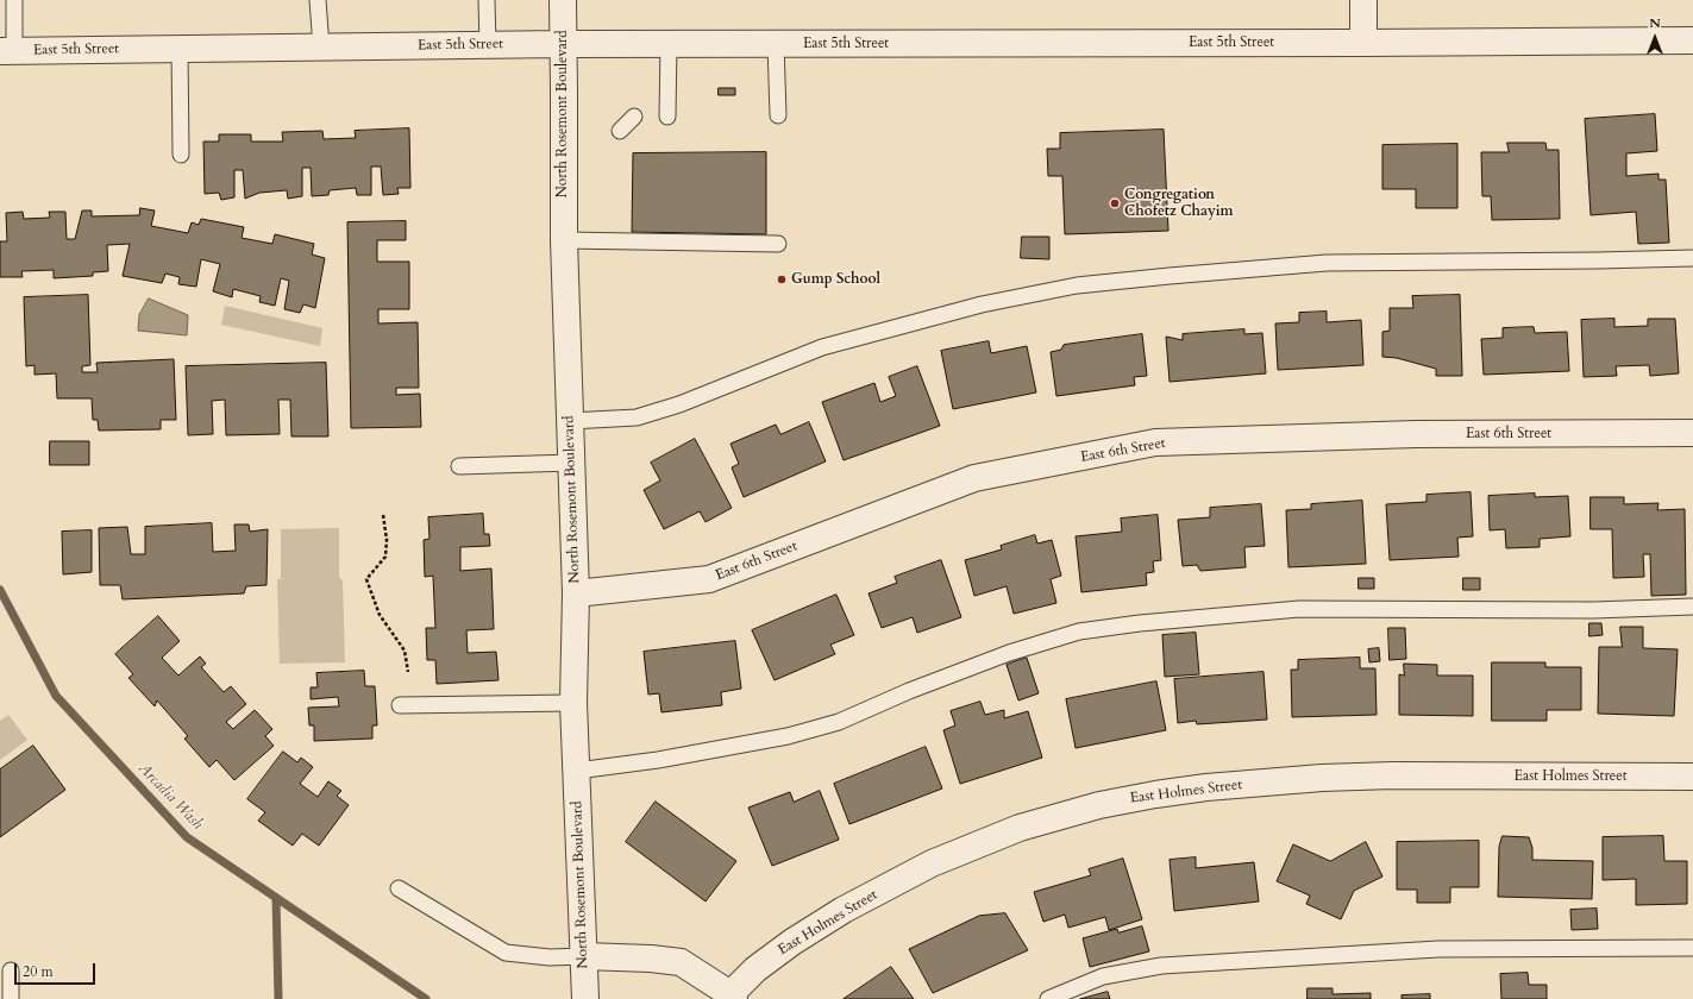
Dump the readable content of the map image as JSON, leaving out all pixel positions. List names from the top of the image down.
{
  "streets": {
    "street": [
      "East 5th Street",
      "North Rosemont Boulevard",
      "East 6th Street",
      "East Holmes Street"
    ]
  },
  "crossings": [
    ["East 5th Street", "North Rosemont Boulevard"],
    ["North Rosemont Boulevard", "East 6th Street"]
  ],
  "water": ["Arcadia Wash"],
  "places": ["Congregation Chofetz Chayim", "Gump School"],
  "scale_bar": "20 m",
  "north": "top"
}
